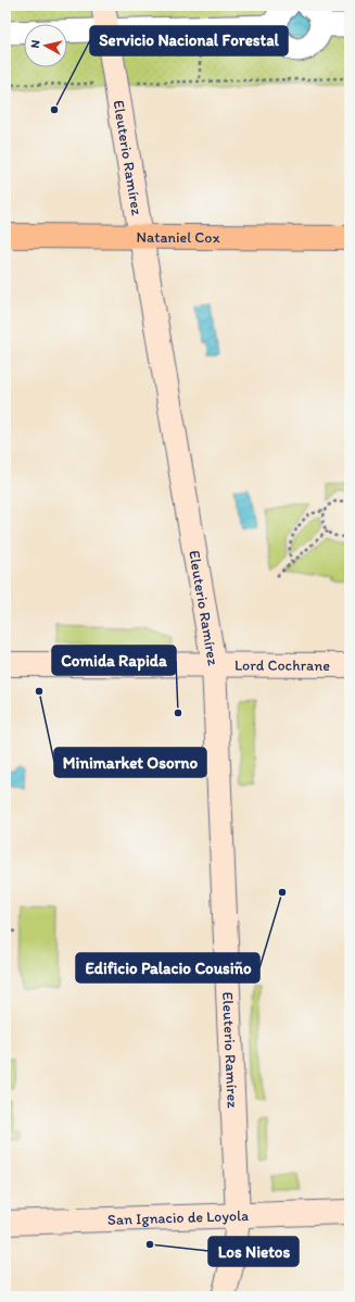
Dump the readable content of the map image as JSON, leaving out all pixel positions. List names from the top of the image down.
{
  "streets": {
    "main road": ["Nataniel Cox"],
    "street": ["Eleuterio Ramírez", "Lord Cochrane", "San Ignacio de Loyola"]
  },
  "crossings": [
    ["Eleuterio Ramírez", "Nataniel Cox"],
    ["Eleuterio Ramírez", "Lord Cochrane"],
    ["Eleuterio Ramírez", "San Ignacio de Loyola"]
  ],
  "places": [
    "Servicio Nacional Forestal",
    "Minimarket Osorno",
    "Comida Rapida",
    "Edificio Palacio Cousiño",
    "Los Nietos"
  ],
  "north": "left"
}
